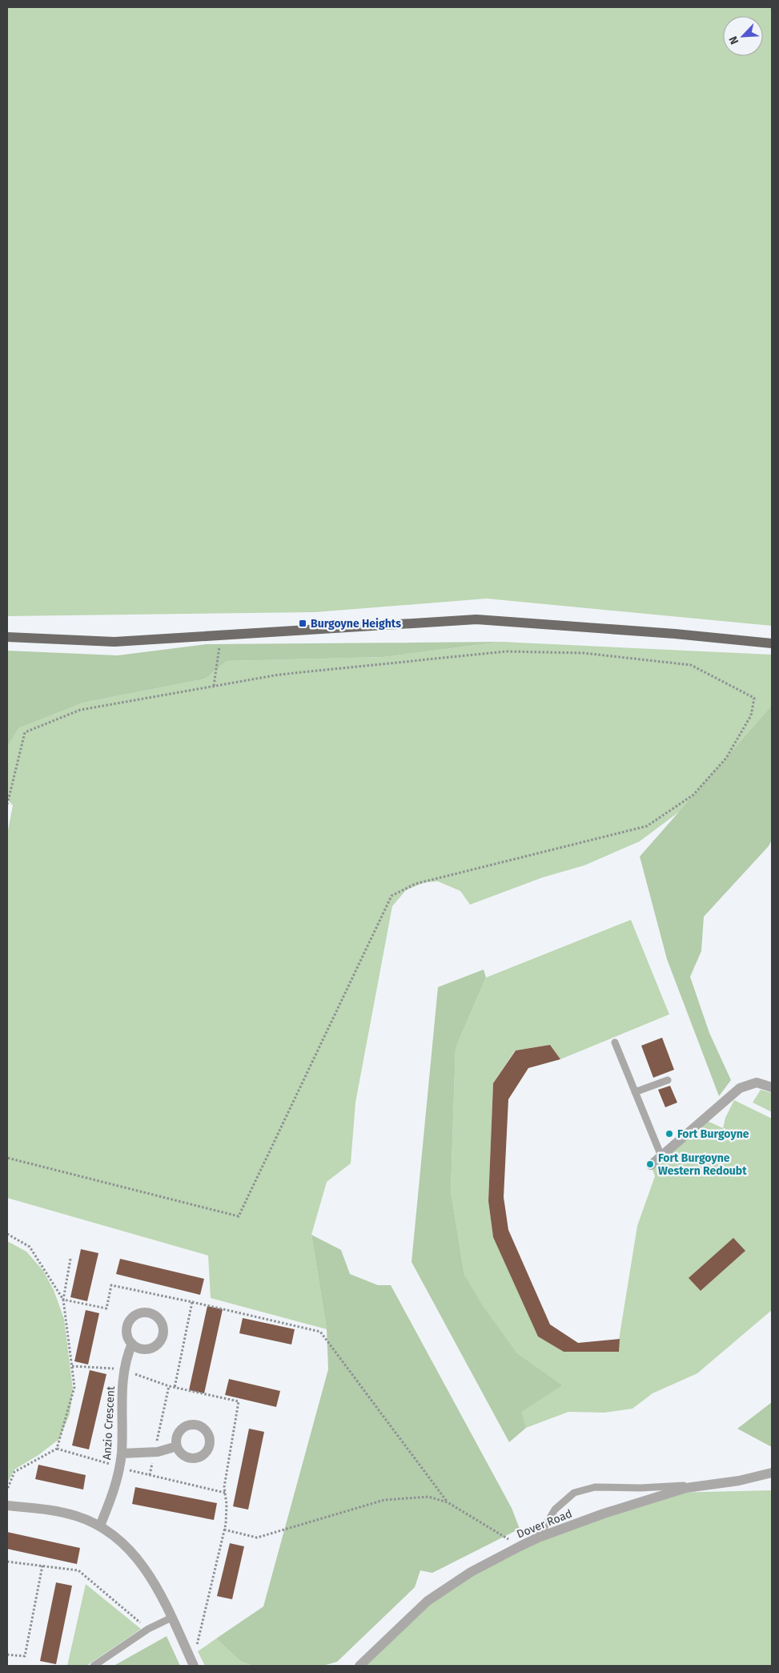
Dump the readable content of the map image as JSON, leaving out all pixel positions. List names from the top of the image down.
{
  "streets": {
    "street": ["Anzio Crescent", "Dover Road"]
  },
  "places": {
    "transit": ["Burgoyne Heights"],
    "other": ["Fort Burgoyne", "Fort Burgoyne Western Redoubt"]
  },
  "north": "bottom left"
}
